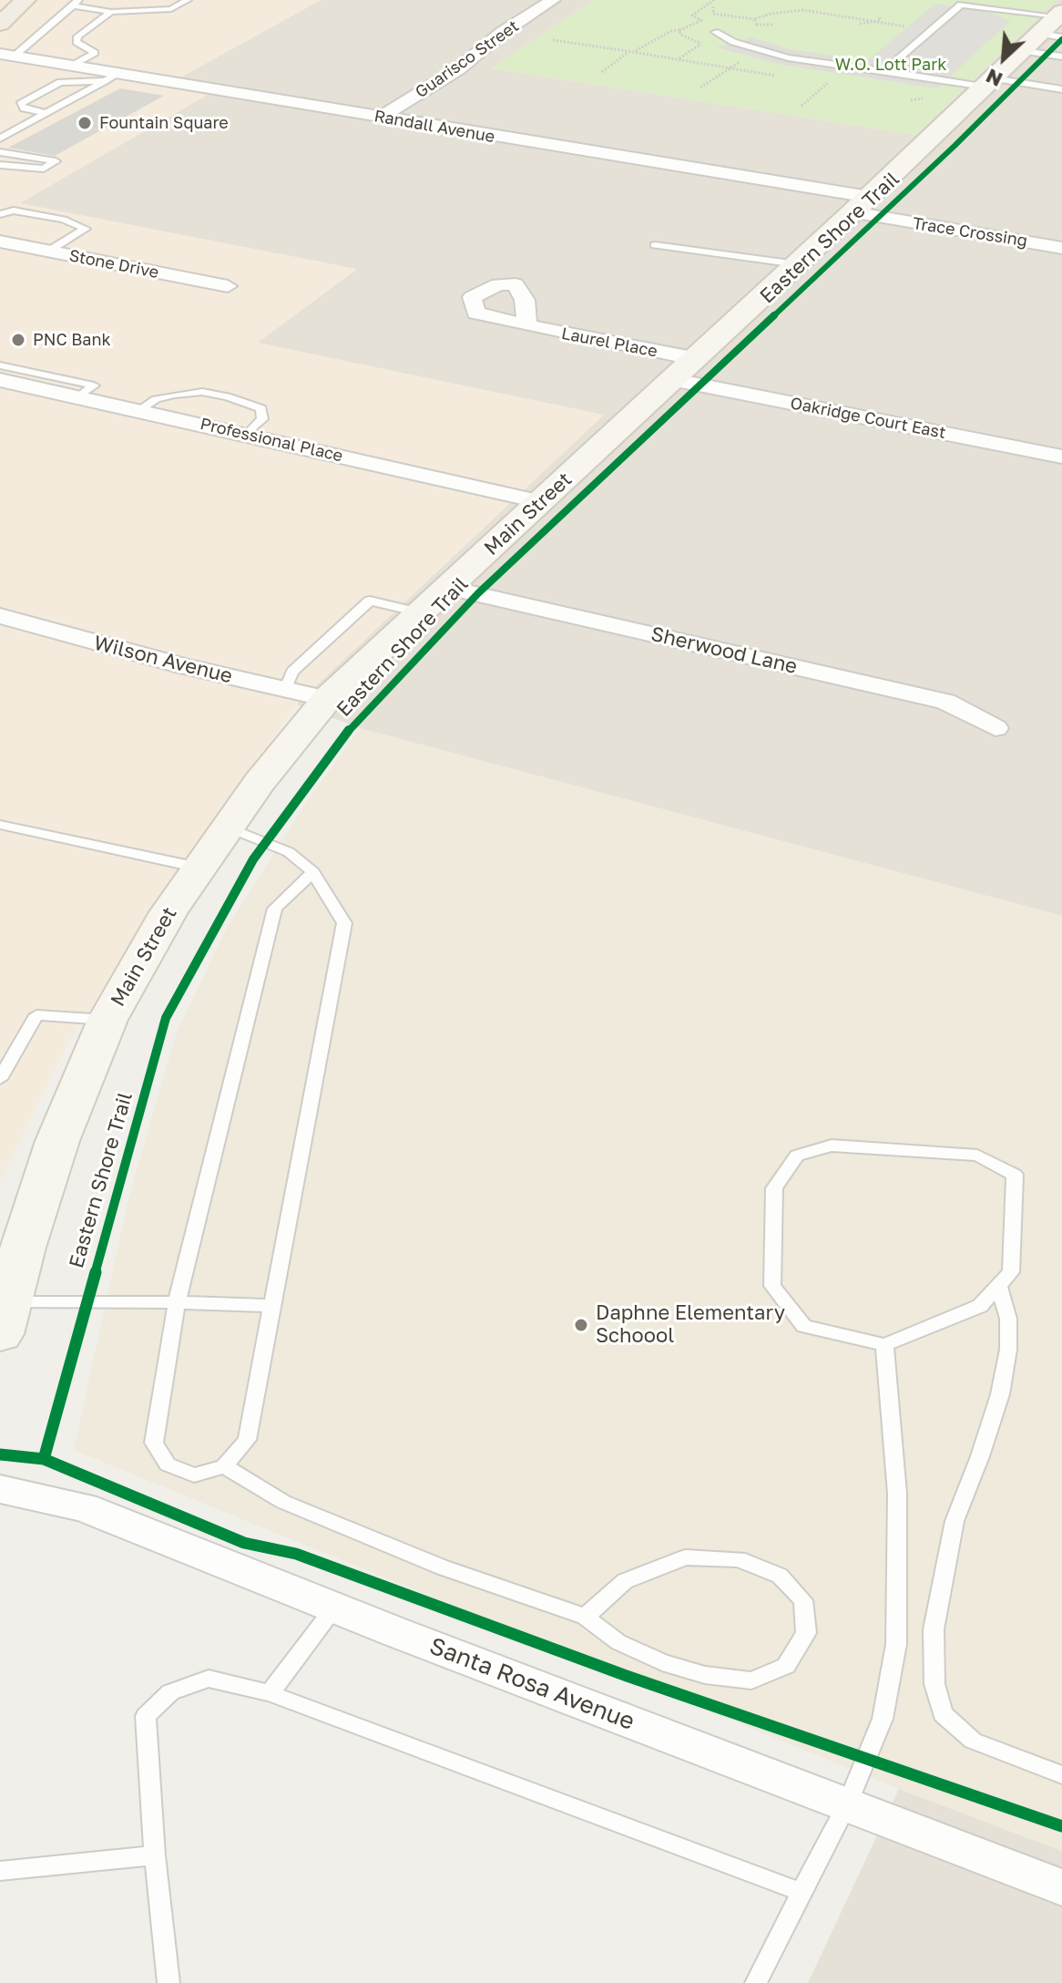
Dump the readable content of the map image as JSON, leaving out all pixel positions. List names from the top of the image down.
{
  "streets": {
    "main road": ["Main Street"],
    "street": [
      "Guarisco Street",
      "Randall Avenue",
      "Trace Crossing",
      "Stone Drive",
      "Laurel Place",
      "Oakridge Court East",
      "Professional Place",
      "Sherwood Lane",
      "Wilson Avenue",
      "Santa Rosa Avenue"
    ],
    "cycle path": ["Eastern Shore Trail"]
  },
  "crossings": [
    ["Guarisco Street", "Randall Avenue"],
    ["Randall Avenue", "Trace Crossing"],
    ["Randall Avenue", "Main Street"],
    ["Trace Crossing", "Main Street"],
    ["Laurel Place", "Oakridge Court East"],
    ["Laurel Place", "Main Street"],
    ["Oakridge Court East", "Main Street"],
    ["Professional Place", "Main Street"],
    ["Main Street", "Sherwood Lane"],
    ["Main Street", "Wilson Avenue"]
  ],
  "parks": ["W.O. Lott Park"],
  "places": ["Fountain Square", "PNC Bank", "Daphne Elementary Schoool"],
  "north": "bottom left"
}
